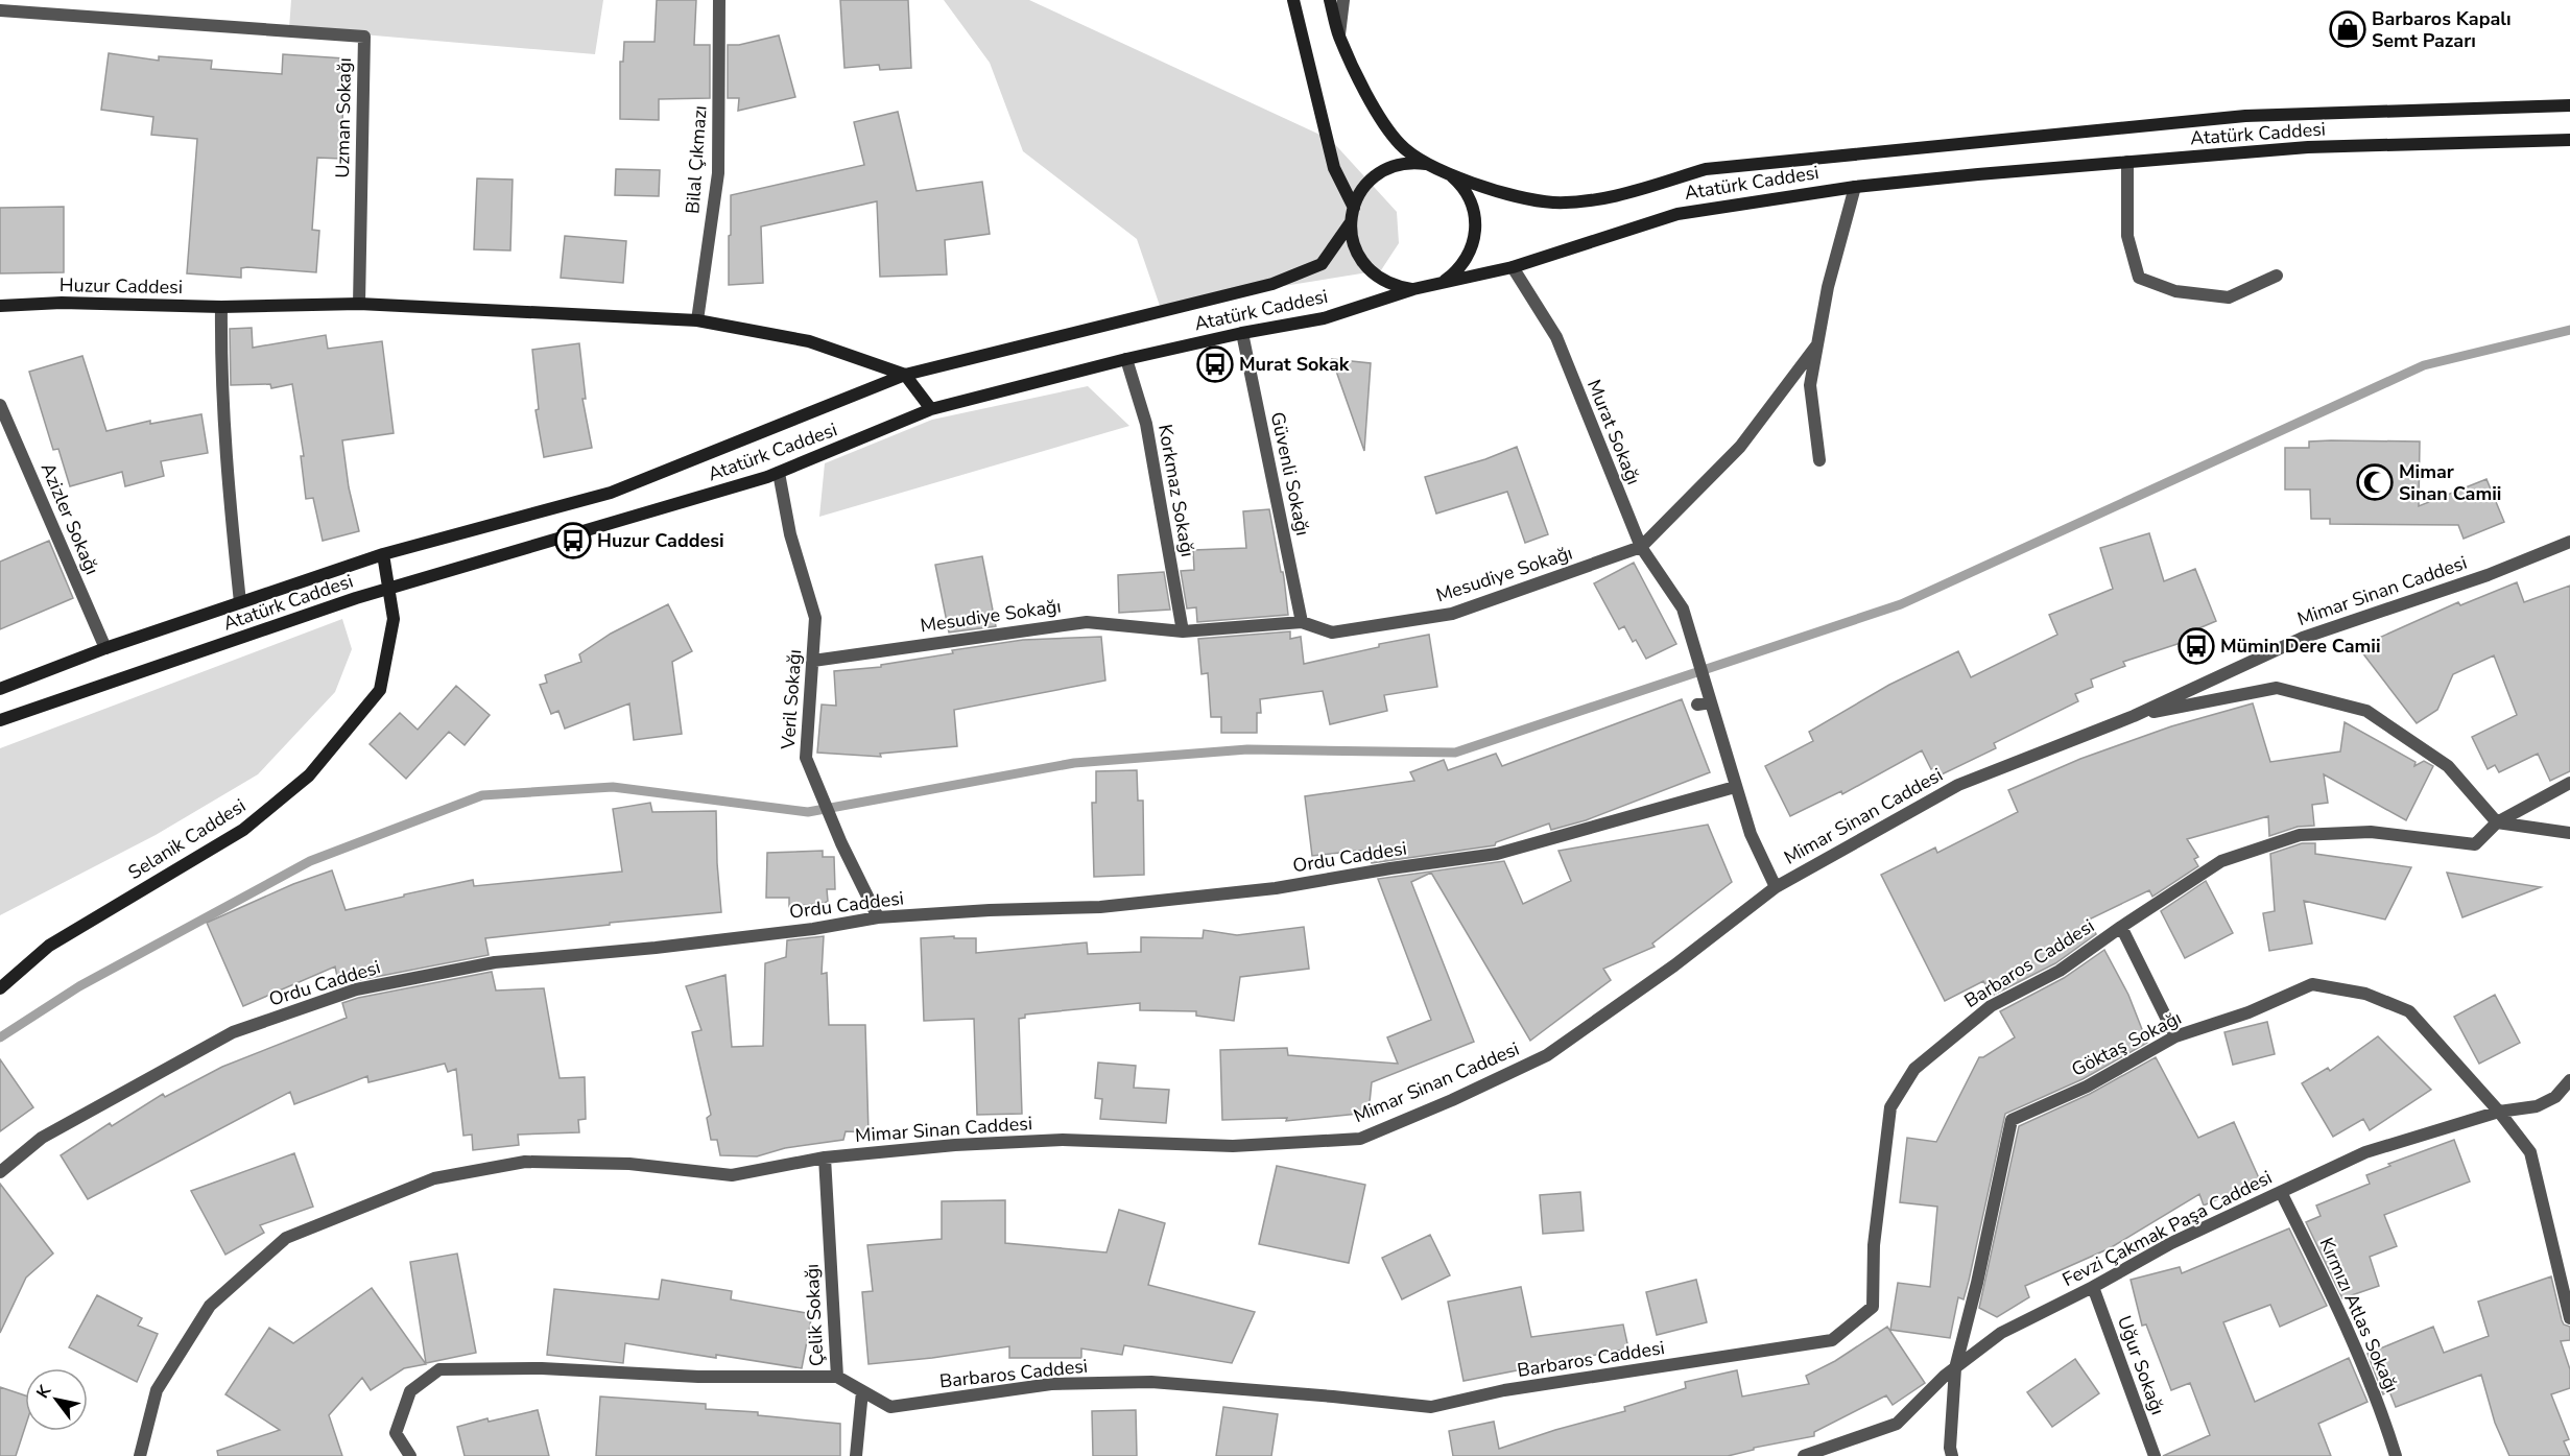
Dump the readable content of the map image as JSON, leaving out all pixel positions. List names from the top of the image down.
{
  "streets": {
    "main road": ["Atatürk Caddesi", "Huzur Caddesi", "Selanik Caddesi"],
    "street": [
      "Uzman Sokağı",
      "Bilal Çıkmazı",
      "Murat Sokağı",
      "Güvenli Sokağı",
      "Korkmaz Sokağı",
      "Azizler Sokağı",
      "Mesudiye Sokağı",
      "Mimar Sinan Caddesi",
      "Veril Sokağı",
      "Ordu Caddesi",
      "Barbaros Caddesi",
      "Göktaş Sokağı",
      "Fevzi Çakmak Paşa Caddesi",
      "Çelik Sokağı",
      "Kırmızı Atlas Sokağı",
      "Uğur Sokağı"
    ]
  },
  "crossings": [
    ["Uzman Sokağı", "Huzur Caddesi"],
    ["Atatürk Caddesi", "Huzur Caddesi"],
    ["Atatürk Caddesi", "Murat Sokağı"],
    ["Atatürk Caddesi", "Güvenli Sokağı"],
    ["Atatürk Caddesi", "Korkmaz Sokağı"],
    ["Atatürk Caddesi", "Azizler Sokağı"],
    ["Atatürk Caddesi", "Mesudiye Sokağı"],
    ["Atatürk Caddesi", "Veril Sokağı"],
    ["Atatürk Caddesi", "Selanik Caddesi"],
    ["Bilal Çıkmazı", "Huzur Caddesi"],
    ["Murat Sokağı", "Mesudiye Sokağı"],
    ["Güvenli Sokağı", "Mesudiye Sokağı"],
    ["Korkmaz Sokağı", "Mesudiye Sokağı"],
    ["Mesudiye Sokağı", "Veril Sokağı"],
    ["Mimar Sinan Caddesi", "Çelik Sokağı"],
    ["Veril Sokağı", "Ordu Caddesi"],
    ["Barbaros Caddesi", "Çelik Sokağı"],
    ["Göktaş Sokağı", "Fevzi Çakmak Paşa Caddesi"],
    ["Fevzi Çakmak Paşa Caddesi", "Kırmızı Atlas Sokağı"],
    ["Fevzi Çakmak Paşa Caddesi", "Uğur Sokağı"]
  ],
  "places": {
    "shop": ["Barbaros Kapalı Semt Pazarı"],
    "bus stop": ["Murat Sokak", "Huzur Caddesi", "Mümin Dere Camii"],
    "mosque": ["Mimar Sinan Camii"]
  },
  "north": "top left"
}
